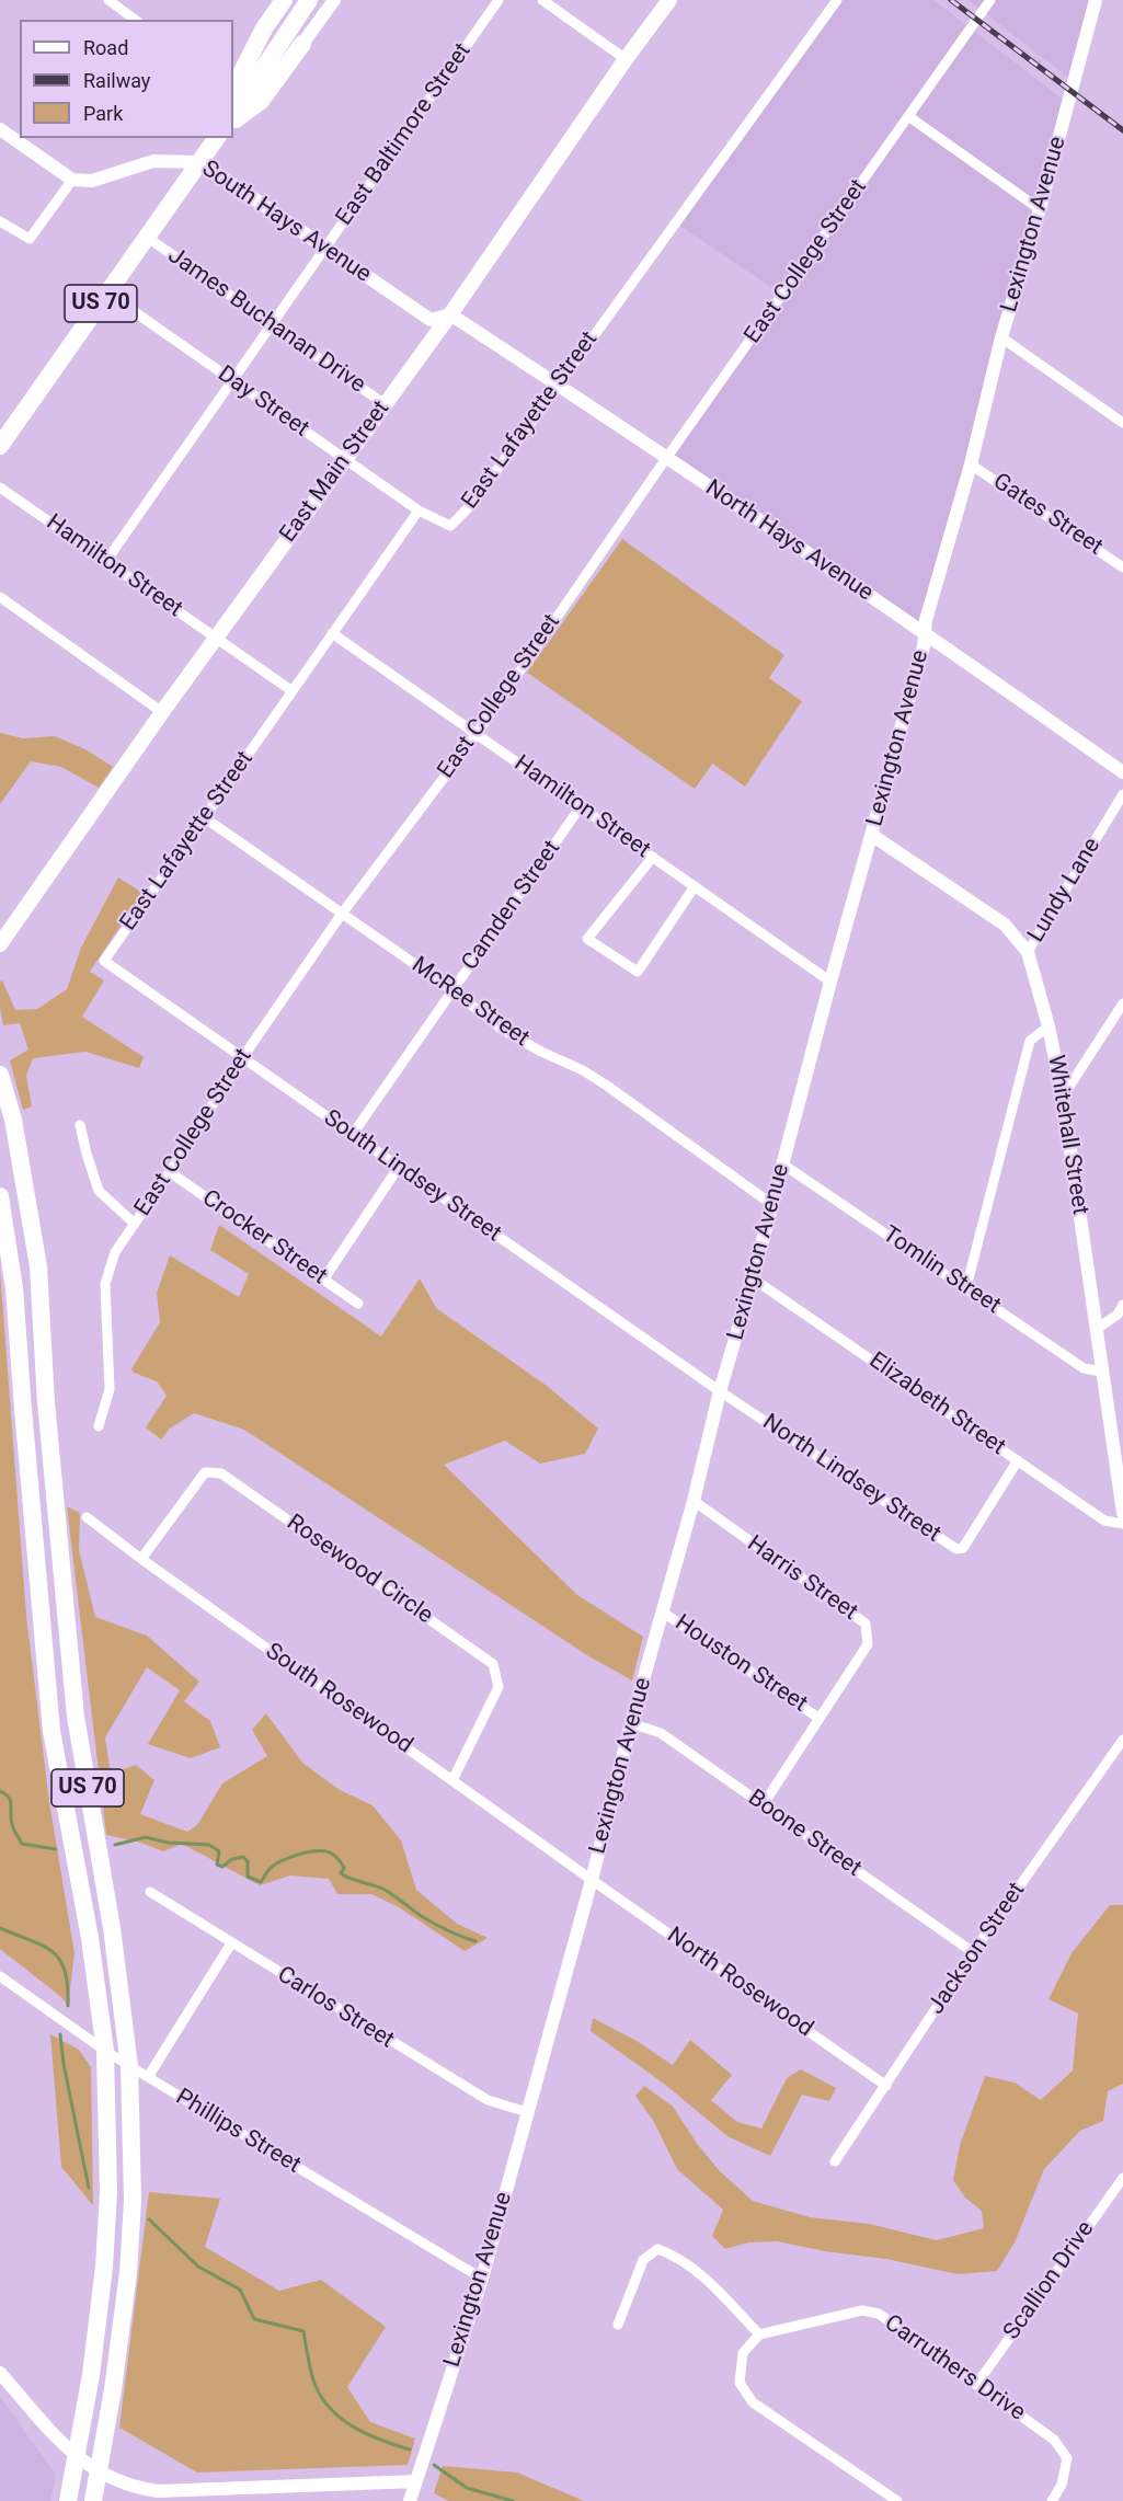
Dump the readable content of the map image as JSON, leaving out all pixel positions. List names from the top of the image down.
{
  "streets": {
    "highway": ["US 70"],
    "main road": ["East Main Street"],
    "street": [
      "East Baltimore Street",
      "South Hays Avenue",
      "Lexington Avenue",
      "East College Street",
      "James Buchanan Drive",
      "Day Street",
      "East Lafayette Street",
      "Gates Street",
      "North Hays Avenue",
      "Hamilton Street",
      "Lundy Lane",
      "Camden Street",
      "McRee Street",
      "Whitehall Street",
      "South Lindsey Street",
      "Crocker Street",
      "Tomlin Street",
      "Elizabeth Street",
      "North Lindsey Street",
      "Rosewood Circle",
      "Harris Street",
      "Houston Street",
      "South Rosewood",
      "Boone Street",
      "Jackson Street",
      "North Rosewood",
      "Carlos Street",
      "Phillips Street",
      "Scallion Drive",
      "Carruthers Drive"
    ]
  },
  "crossings": [
    ["East Baltimore Street", "South Hays Avenue"],
    ["East Baltimore Street", "James Buchanan Drive"],
    ["East Baltimore Street", "Day Street"],
    ["East Baltimore Street", "Hamilton Street"],
    ["South Hays Avenue", "US 70"],
    ["South Hays Avenue", "East Main Street"],
    ["South Hays Avenue", "North Hays Avenue"],
    ["Lexington Avenue", "Gates Street"],
    ["Lexington Avenue", "North Hays Avenue"],
    ["Lexington Avenue", "Hamilton Street"],
    ["Lexington Avenue", "McRee Street"],
    ["Lexington Avenue", "Whitehall Street"],
    ["Lexington Avenue", "South Lindsey Street"],
    ["Lexington Avenue", "Tomlin Street"],
    ["Lexington Avenue", "Elizabeth Street"],
    ["Lexington Avenue", "North Lindsey Street"],
    ["Lexington Avenue", "Harris Street"],
    ["Lexington Avenue", "Houston Street"],
    ["Lexington Avenue", "South Rosewood"],
    ["Lexington Avenue", "Boone Street"],
    ["Lexington Avenue", "North Rosewood"],
    ["Lexington Avenue", "Carlos Street"],
    ["Lexington Avenue", "Phillips Street"],
    ["East College Street", "North Hays Avenue"],
    ["East College Street", "Hamilton Street"],
    ["East College Street", "McRee Street"],
    ["East College Street", "South Lindsey Street"],
    ["East College Street", "Crocker Street"],
    ["US 70", "James Buchanan Drive"],
    ["US 70", "Day Street"],
    ["US 70", "Phillips Street"],
    ["James Buchanan Drive", "East Main Street"],
    ["Day Street", "East Lafayette Street"],
    ["Day Street", "East Main Street"],
    ["East Lafayette Street", "North Hays Avenue"],
    ["East Lafayette Street", "Hamilton Street"],
    ["East Lafayette Street", "McRee Street"],
    ["East Lafayette Street", "South Lindsey Street"],
    ["East Main Street", "North Hays Avenue"],
    ["East Main Street", "Hamilton Street"],
    ["Hamilton Street", "Camden Street"],
    ["Lundy Lane", "Whitehall Street"],
    ["Camden Street", "McRee Street"],
    ["Camden Street", "South Lindsey Street"],
    ["Whitehall Street", "Tomlin Street"],
    ["South Lindsey Street", "North Lindsey Street"],
    ["Elizabeth Street", "North Lindsey Street"],
    ["Rosewood Circle", "South Rosewood"],
    ["Harris Street", "Houston Street"],
    ["Harris Street", "Boone Street"],
    ["South Rosewood", "North Rosewood"],
    ["Boone Street", "Jackson Street"],
    ["Jackson Street", "North Rosewood"],
    ["Scallion Drive", "Carruthers Drive"]
  ],
  "legend": ["Road", "Railway", "Park"]
}
